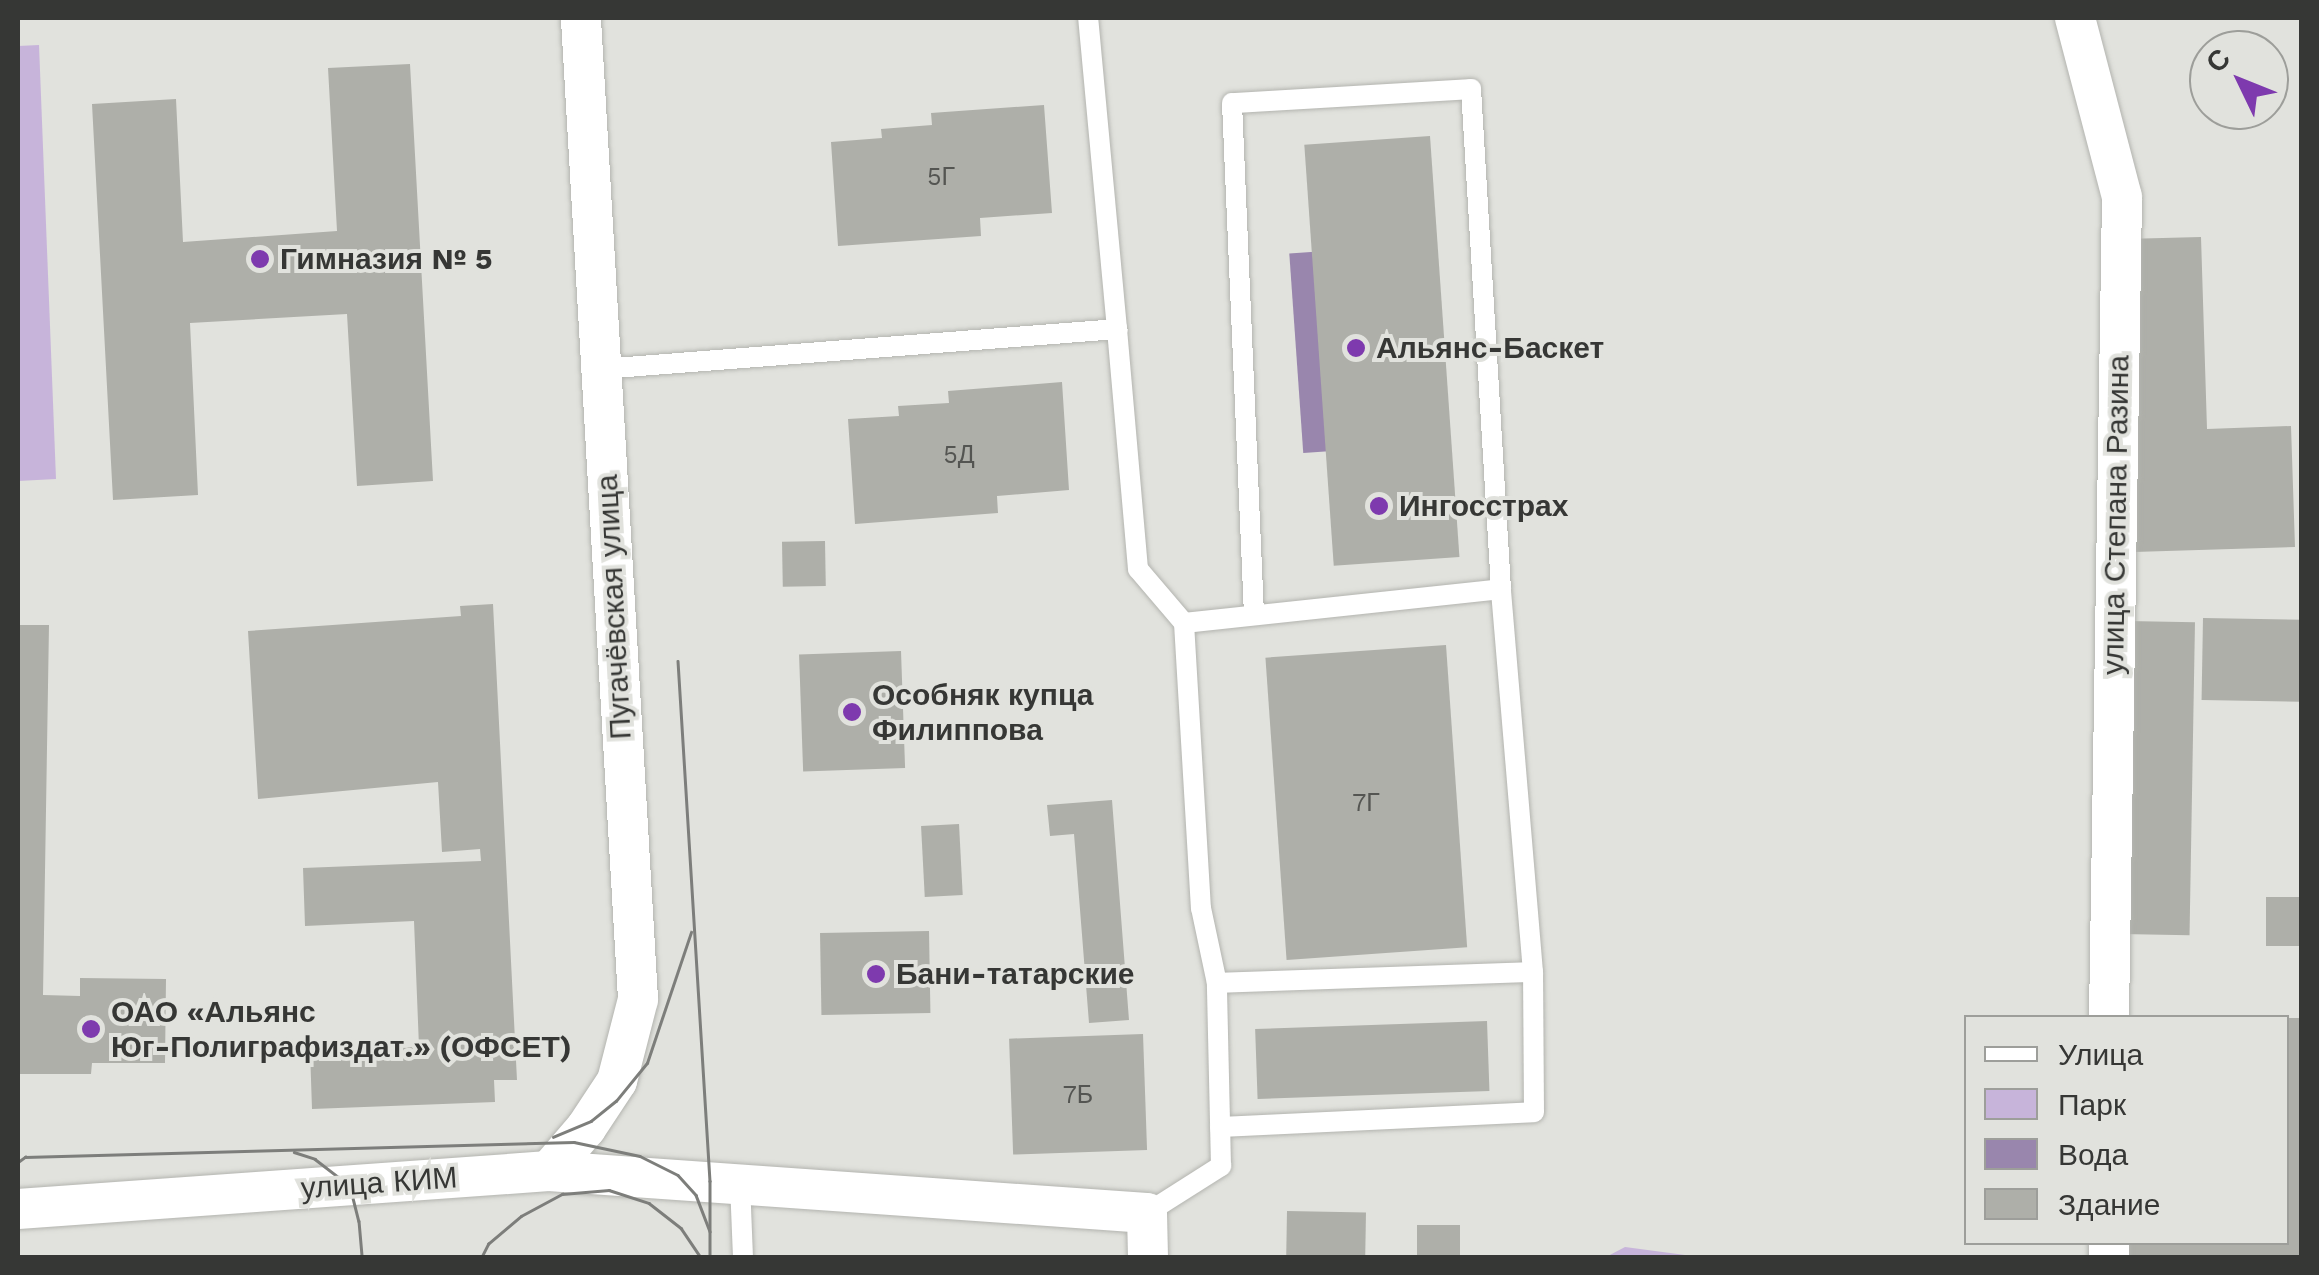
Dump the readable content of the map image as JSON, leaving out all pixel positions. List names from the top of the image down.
{
  "streets": {
    "street": ["улица Степана Разина", "Пугачёвская улица", "улица КИМ"]
  },
  "crossings": [
    ["Пугачёвская улица", "улица КИМ"]
  ],
  "places": [
    "Гимназия № 5",
    "Альянс-Баскет",
    "Ингосстрах",
    "Особняк купца Филиппова",
    "Бани-татарские",
    "ОАО «Альянс Юг-Полиграфиздат.» (ОФСЕТ)"
  ],
  "house_numbers": [
    "5Г",
    "5Д",
    "7Г",
    "7Б"
  ],
  "legend": [
    "Улица",
    "Парк",
    "Вода",
    "Здание"
  ],
  "north": "top left"
}
